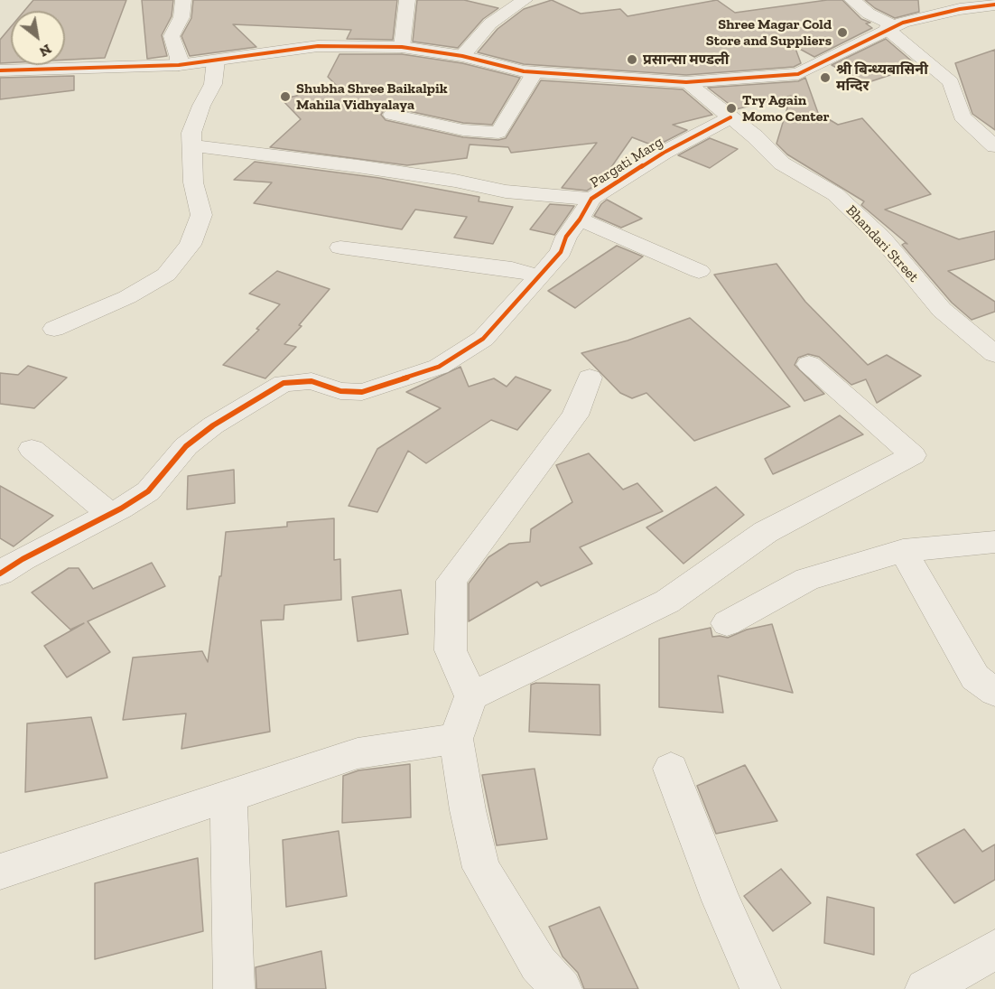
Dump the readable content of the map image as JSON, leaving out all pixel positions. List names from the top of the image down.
{
  "streets": {
    "street": ["Pargati Marg", "Bhandari Street"]
  },
  "crossings": [
    ["Pargati Marg", "Bhandari Street"]
  ],
  "places": [
    "Shree Magar Cold Store and Suppliers",
    "प्रसान्सा मण्डली",
    "श्री बिन्ध्यबासिनी मन्दिर",
    "Shubha Shree Baikalpik Mahila Vidhyalaya",
    "Try Again Momo Center"
  ],
  "north": "bottom right"
}
